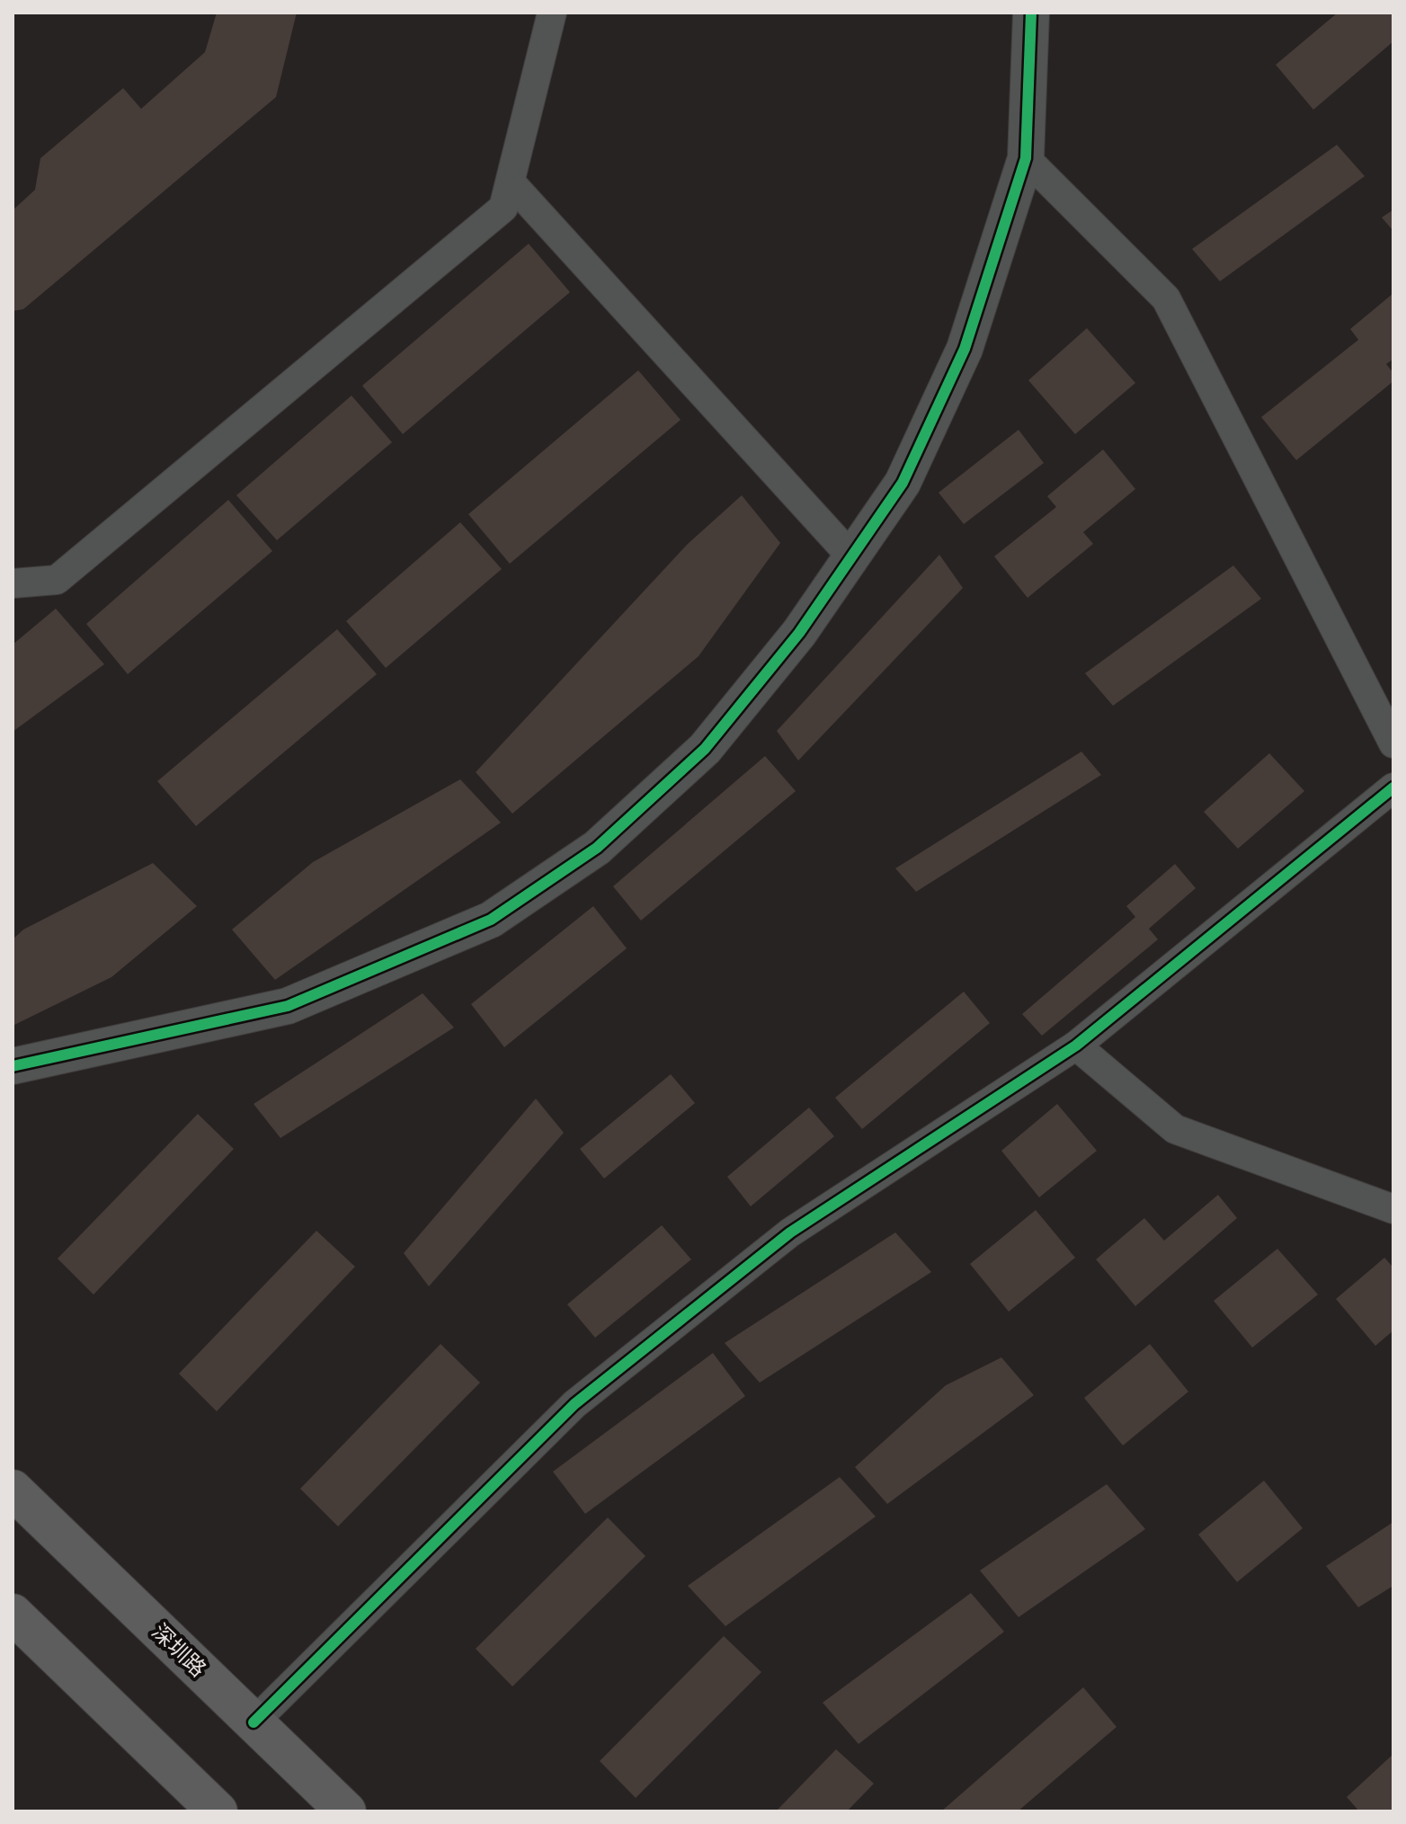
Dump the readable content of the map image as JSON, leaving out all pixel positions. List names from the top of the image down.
{
  "streets": {
    "main road": ["深圳路"]
  }
}
